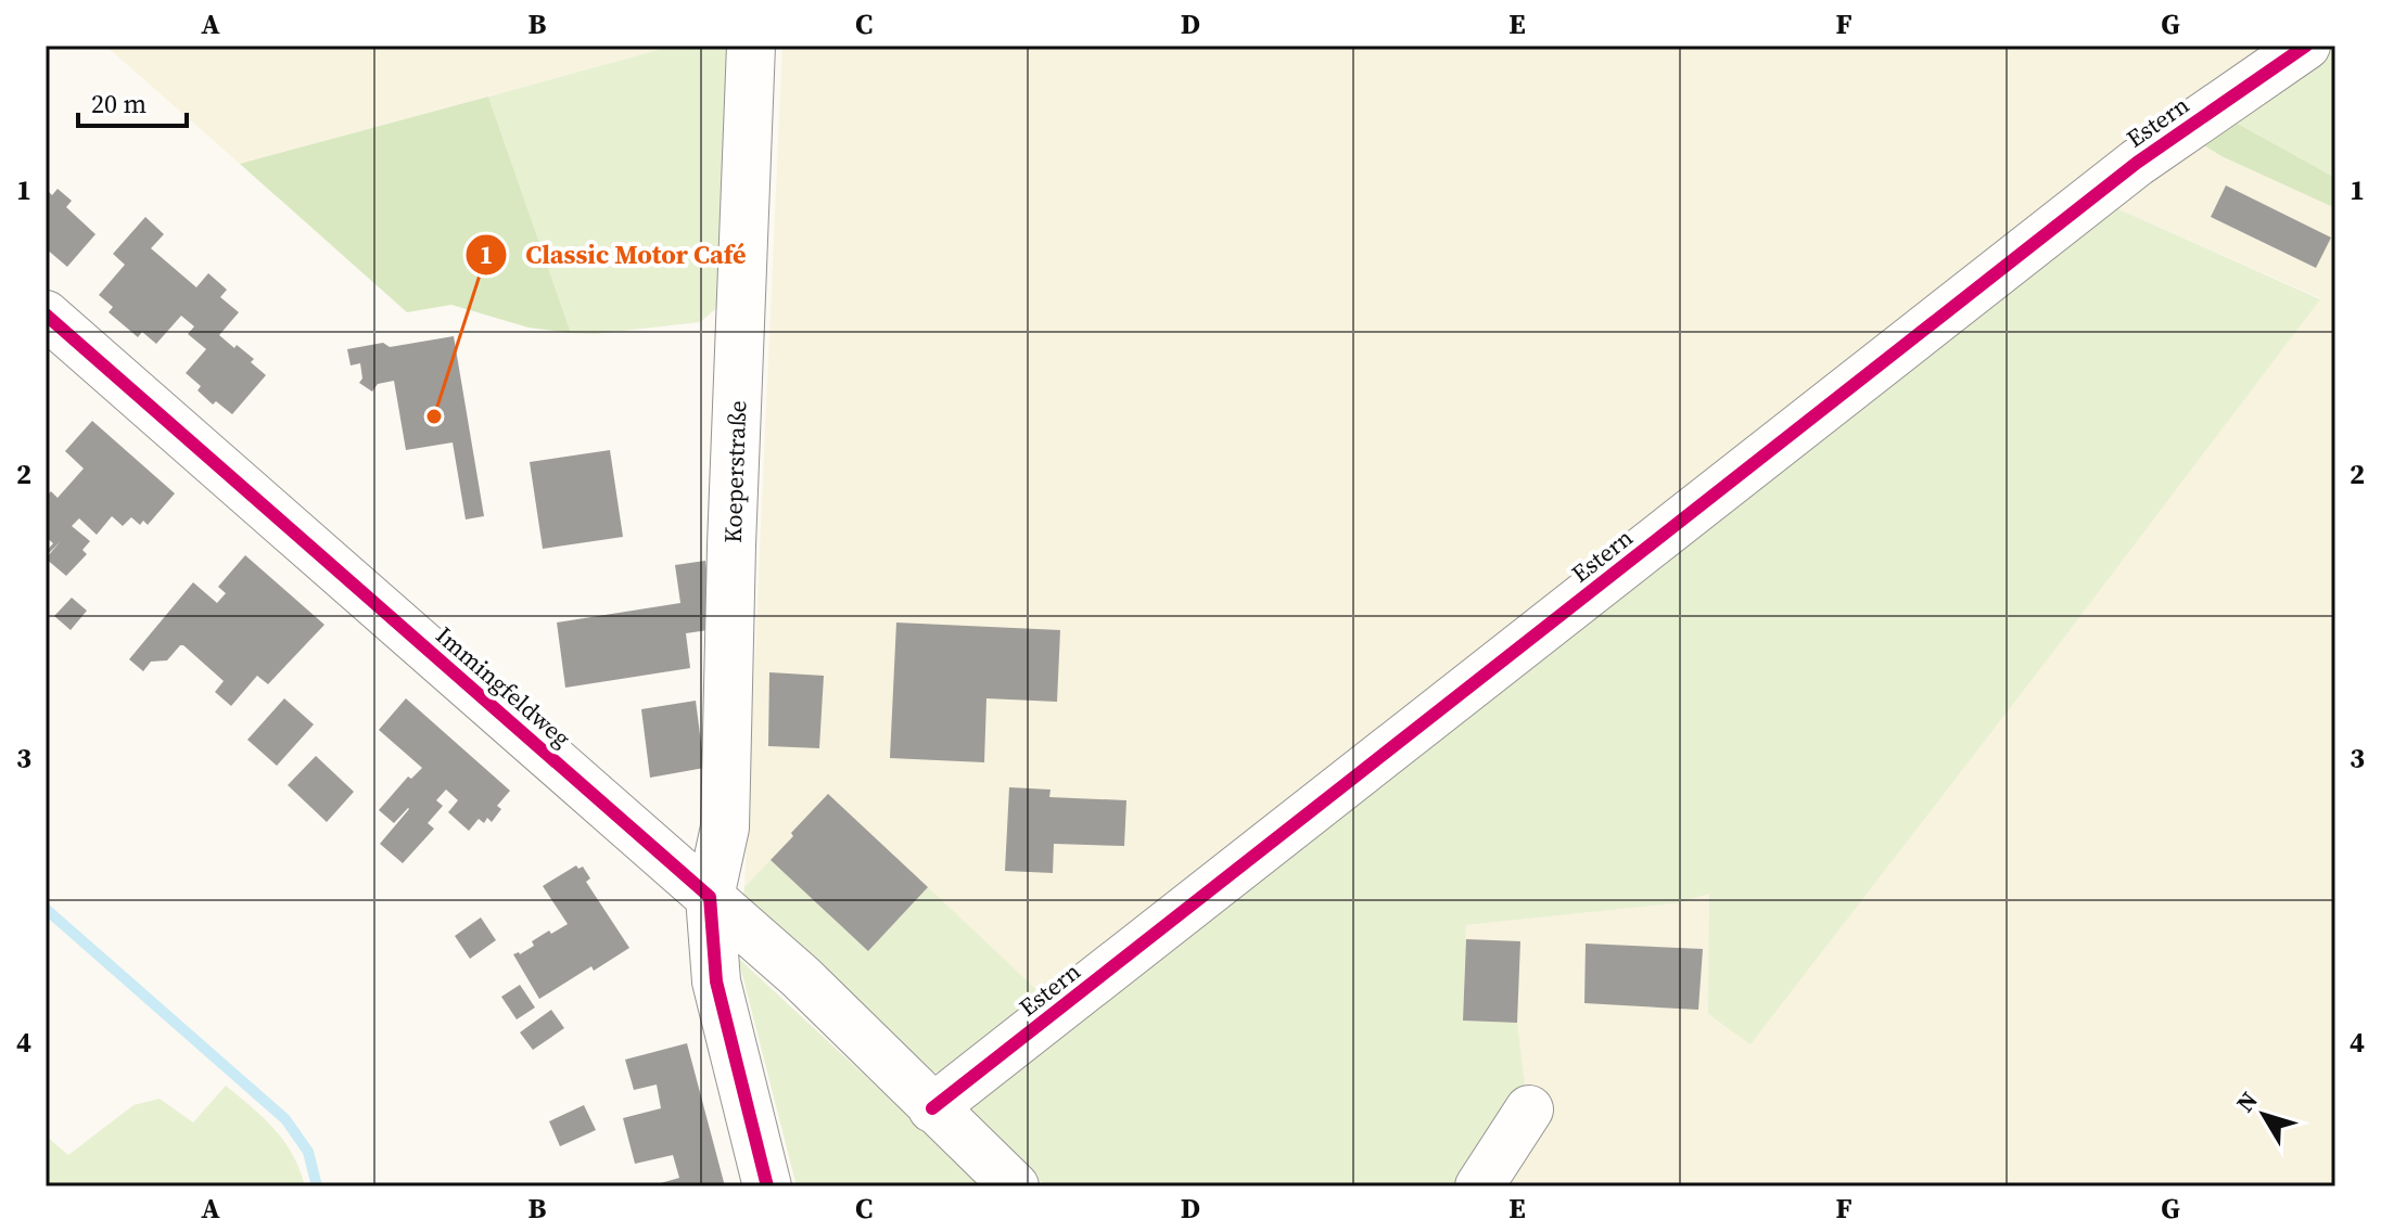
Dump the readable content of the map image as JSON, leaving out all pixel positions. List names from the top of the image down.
{
  "streets": {
    "street": ["Estern", "Koeperstraße", "Immingfeldweg"]
  },
  "crossings": [
    ["Estern", "Immingfeldweg"],
    ["Koeperstraße", "Immingfeldweg"]
  ],
  "places": ["Classic Motor Café"],
  "scale_bar": "20 m",
  "north": "top left",
  "grid": {
    "columns": [
      "A",
      "B",
      "C",
      "D",
      "E",
      "F",
      "G"
    ],
    "rows": [
      "1",
      "2",
      "3",
      "4"
    ]
  }
}
